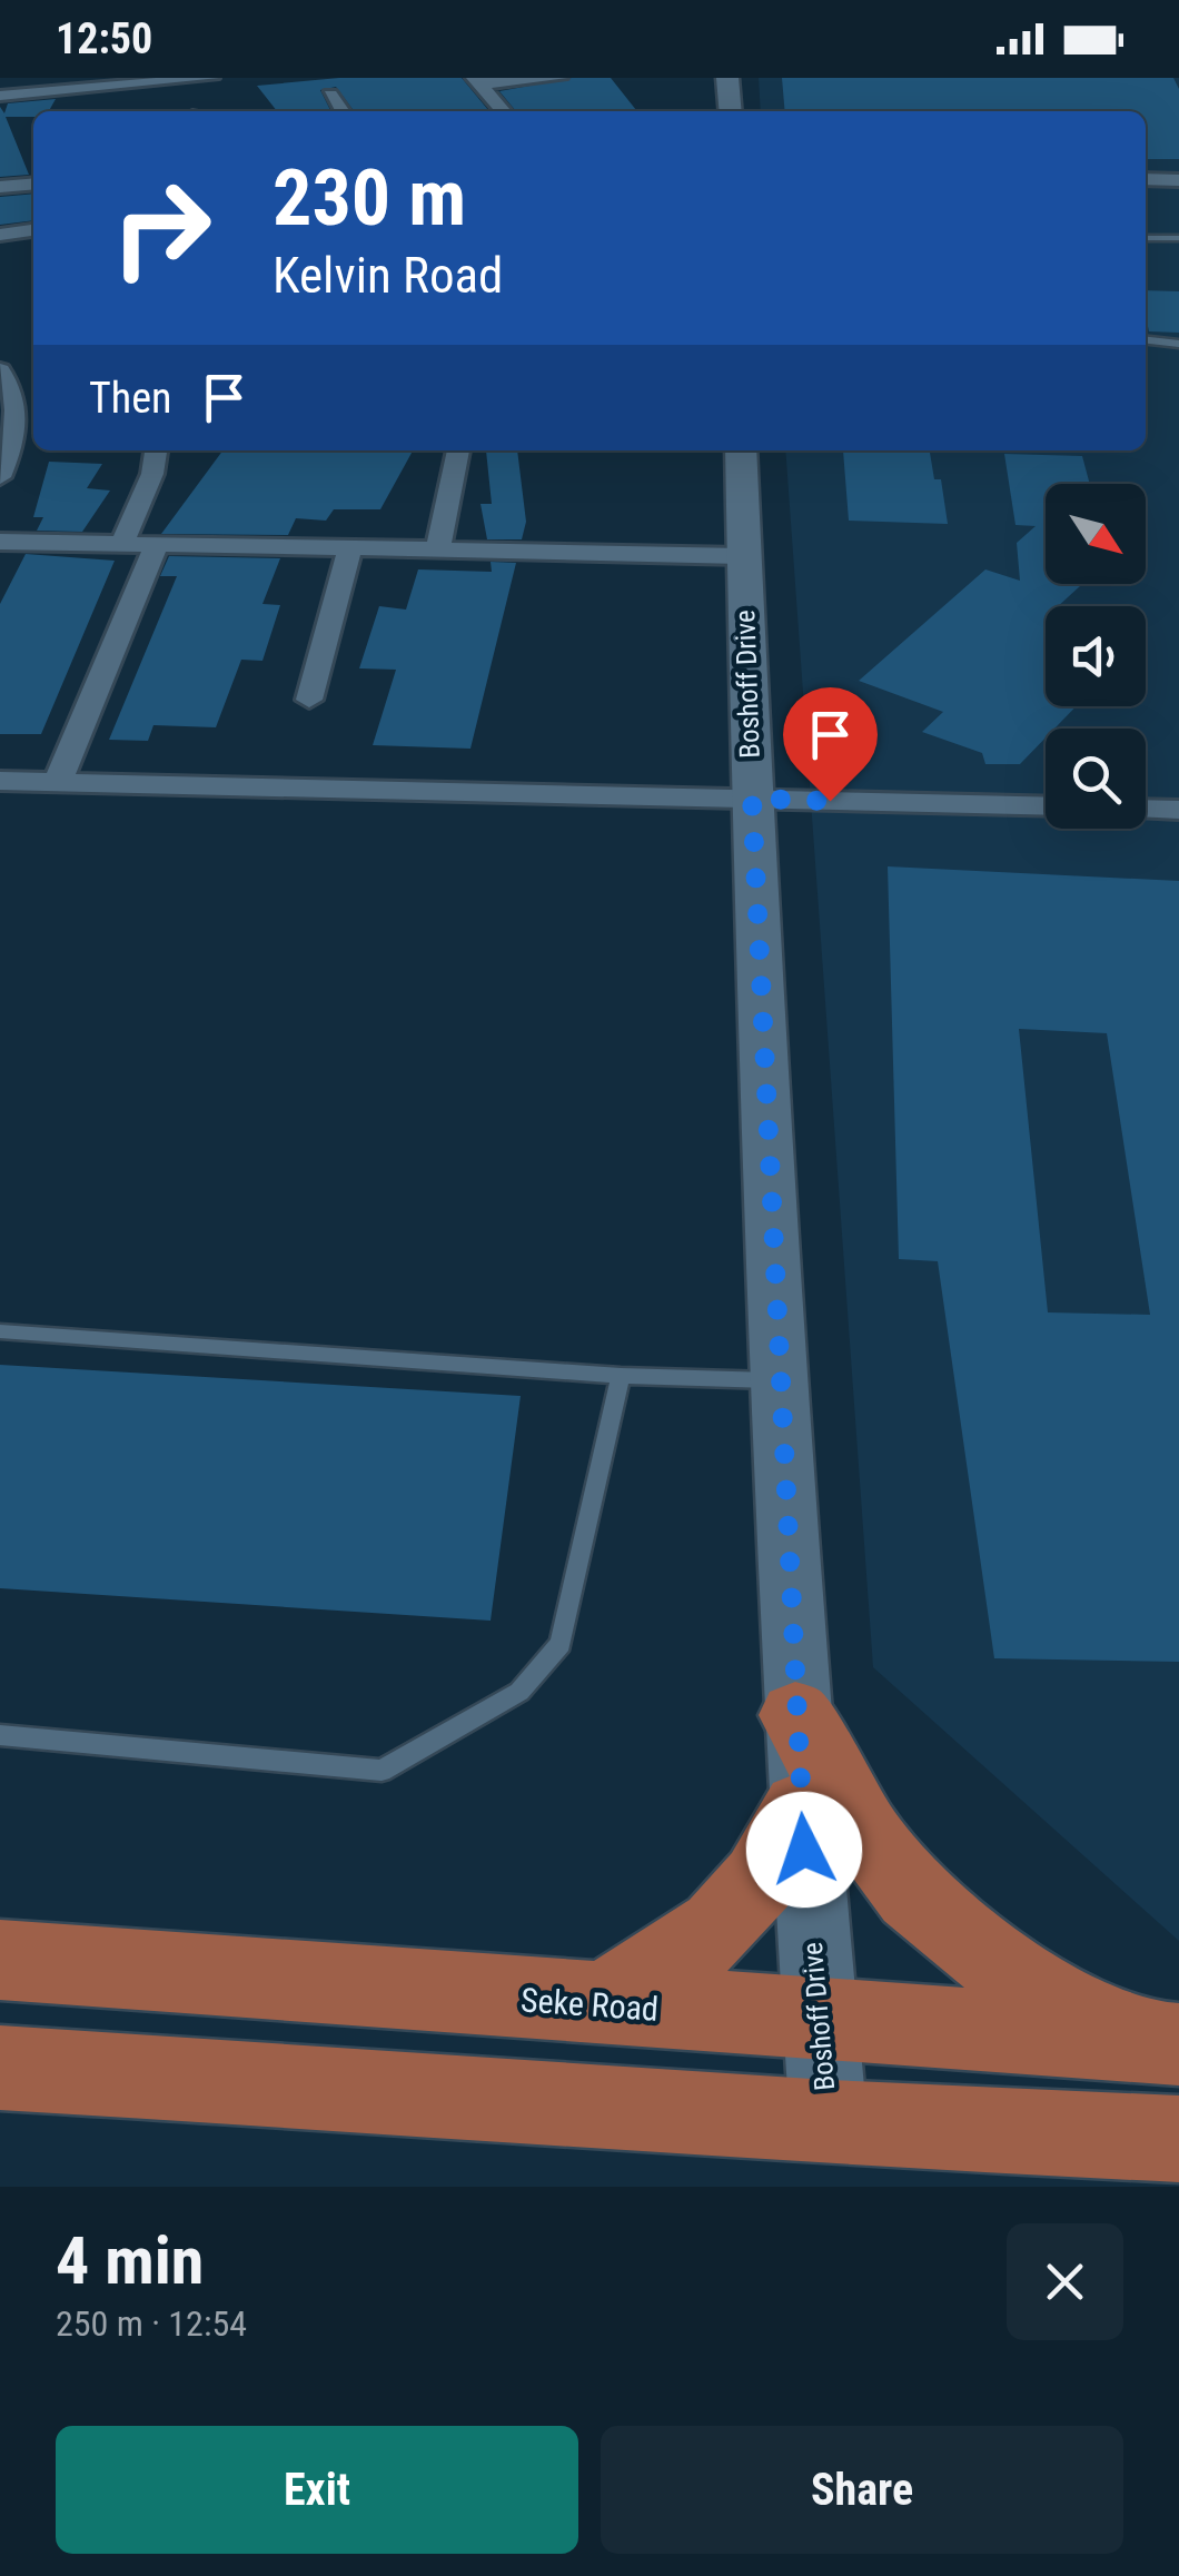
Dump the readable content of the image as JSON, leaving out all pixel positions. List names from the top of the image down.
{
  "streets": {
    "main road": ["Boshoff Drive", "Seke Road"]
  },
  "crossings": [
    ["Boshoff Drive", "Seke Road"]
  ],
  "north": "bottom right",
  "page": {
    "status": "12:50",
    "turn": ["230 m", "Kelvin Road"],
    "then": "Then",
    "heading": ["4 min", "250 m · 12:54"],
    "buttons": ["Exit", "Share"]
  }
}
